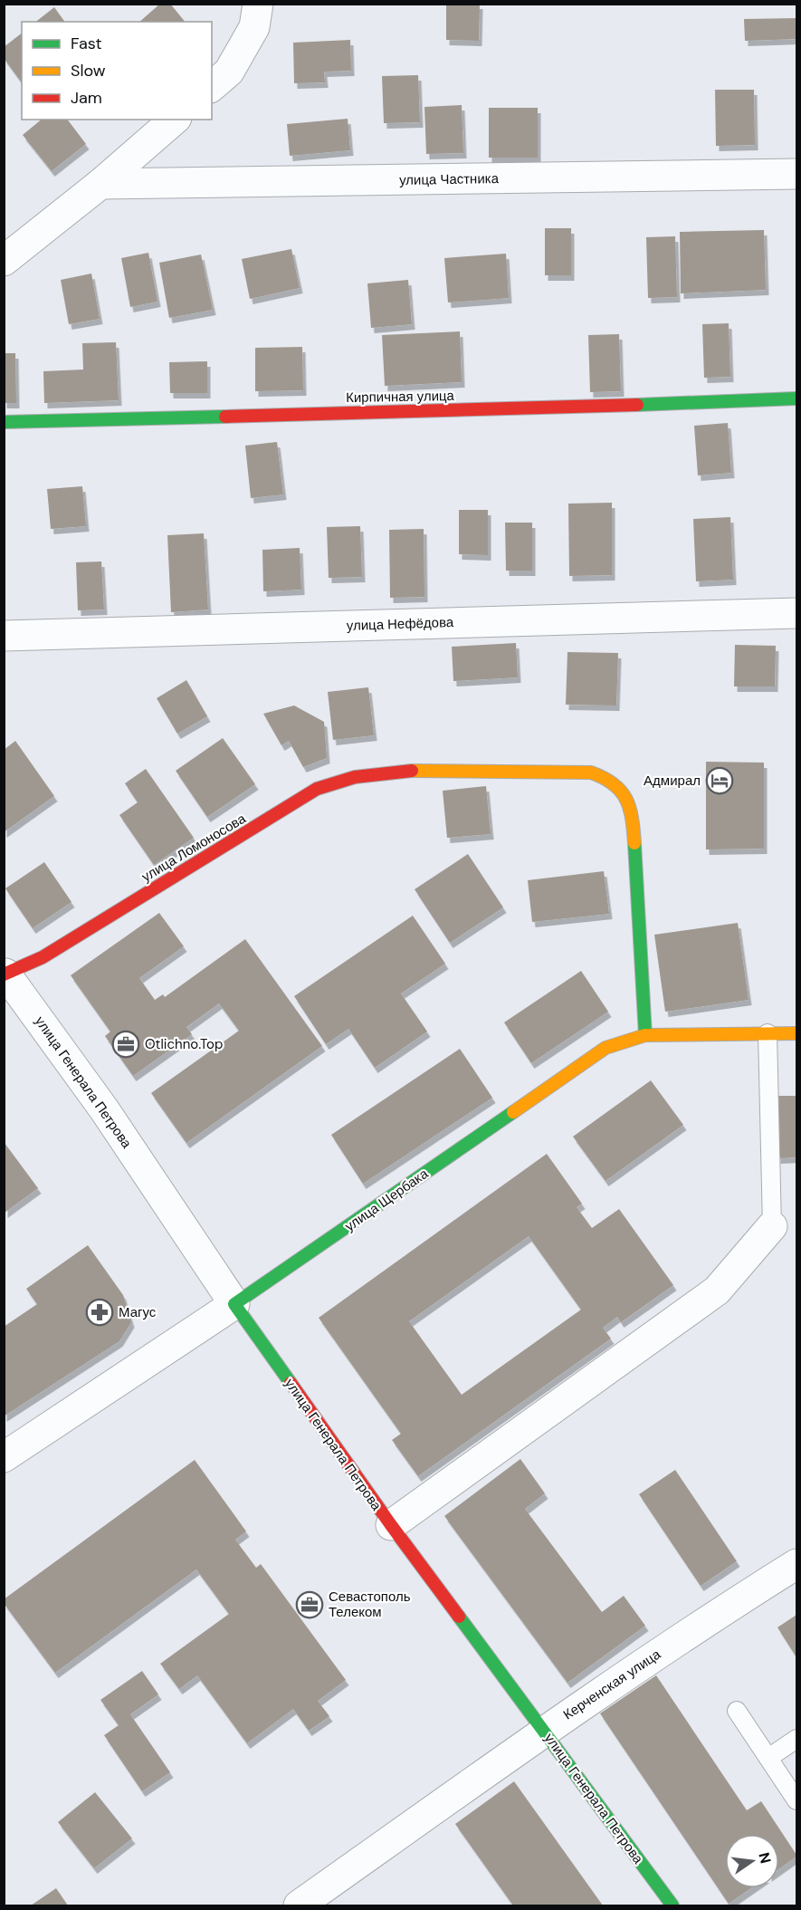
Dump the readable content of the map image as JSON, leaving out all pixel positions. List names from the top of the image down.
{
  "streets": {
    "street": [
      "улица Частника",
      "Кирпичная улица",
      "улица Нефёдова",
      "улица Ломоносова",
      "улица Генерала Петрова",
      "улица Щербака",
      "Керченская улица"
    ]
  },
  "crossings": [
    ["улица Ломоносова", "улица Генерала Петрова"],
    ["улица Ломоносова", "улица Щербака"],
    ["улица Генерала Петрова", "улица Щербака"],
    ["улица Генерала Петрова", "Керченская улица"]
  ],
  "places": {
    "hotel": ["Адмирал"],
    "office": ["Otlichno.Top", "Севастополь Телеком"],
    "pharmacy": ["Магус"]
  },
  "legend": ["Fast", "Slow", "Jam"],
  "north": "right"
}
